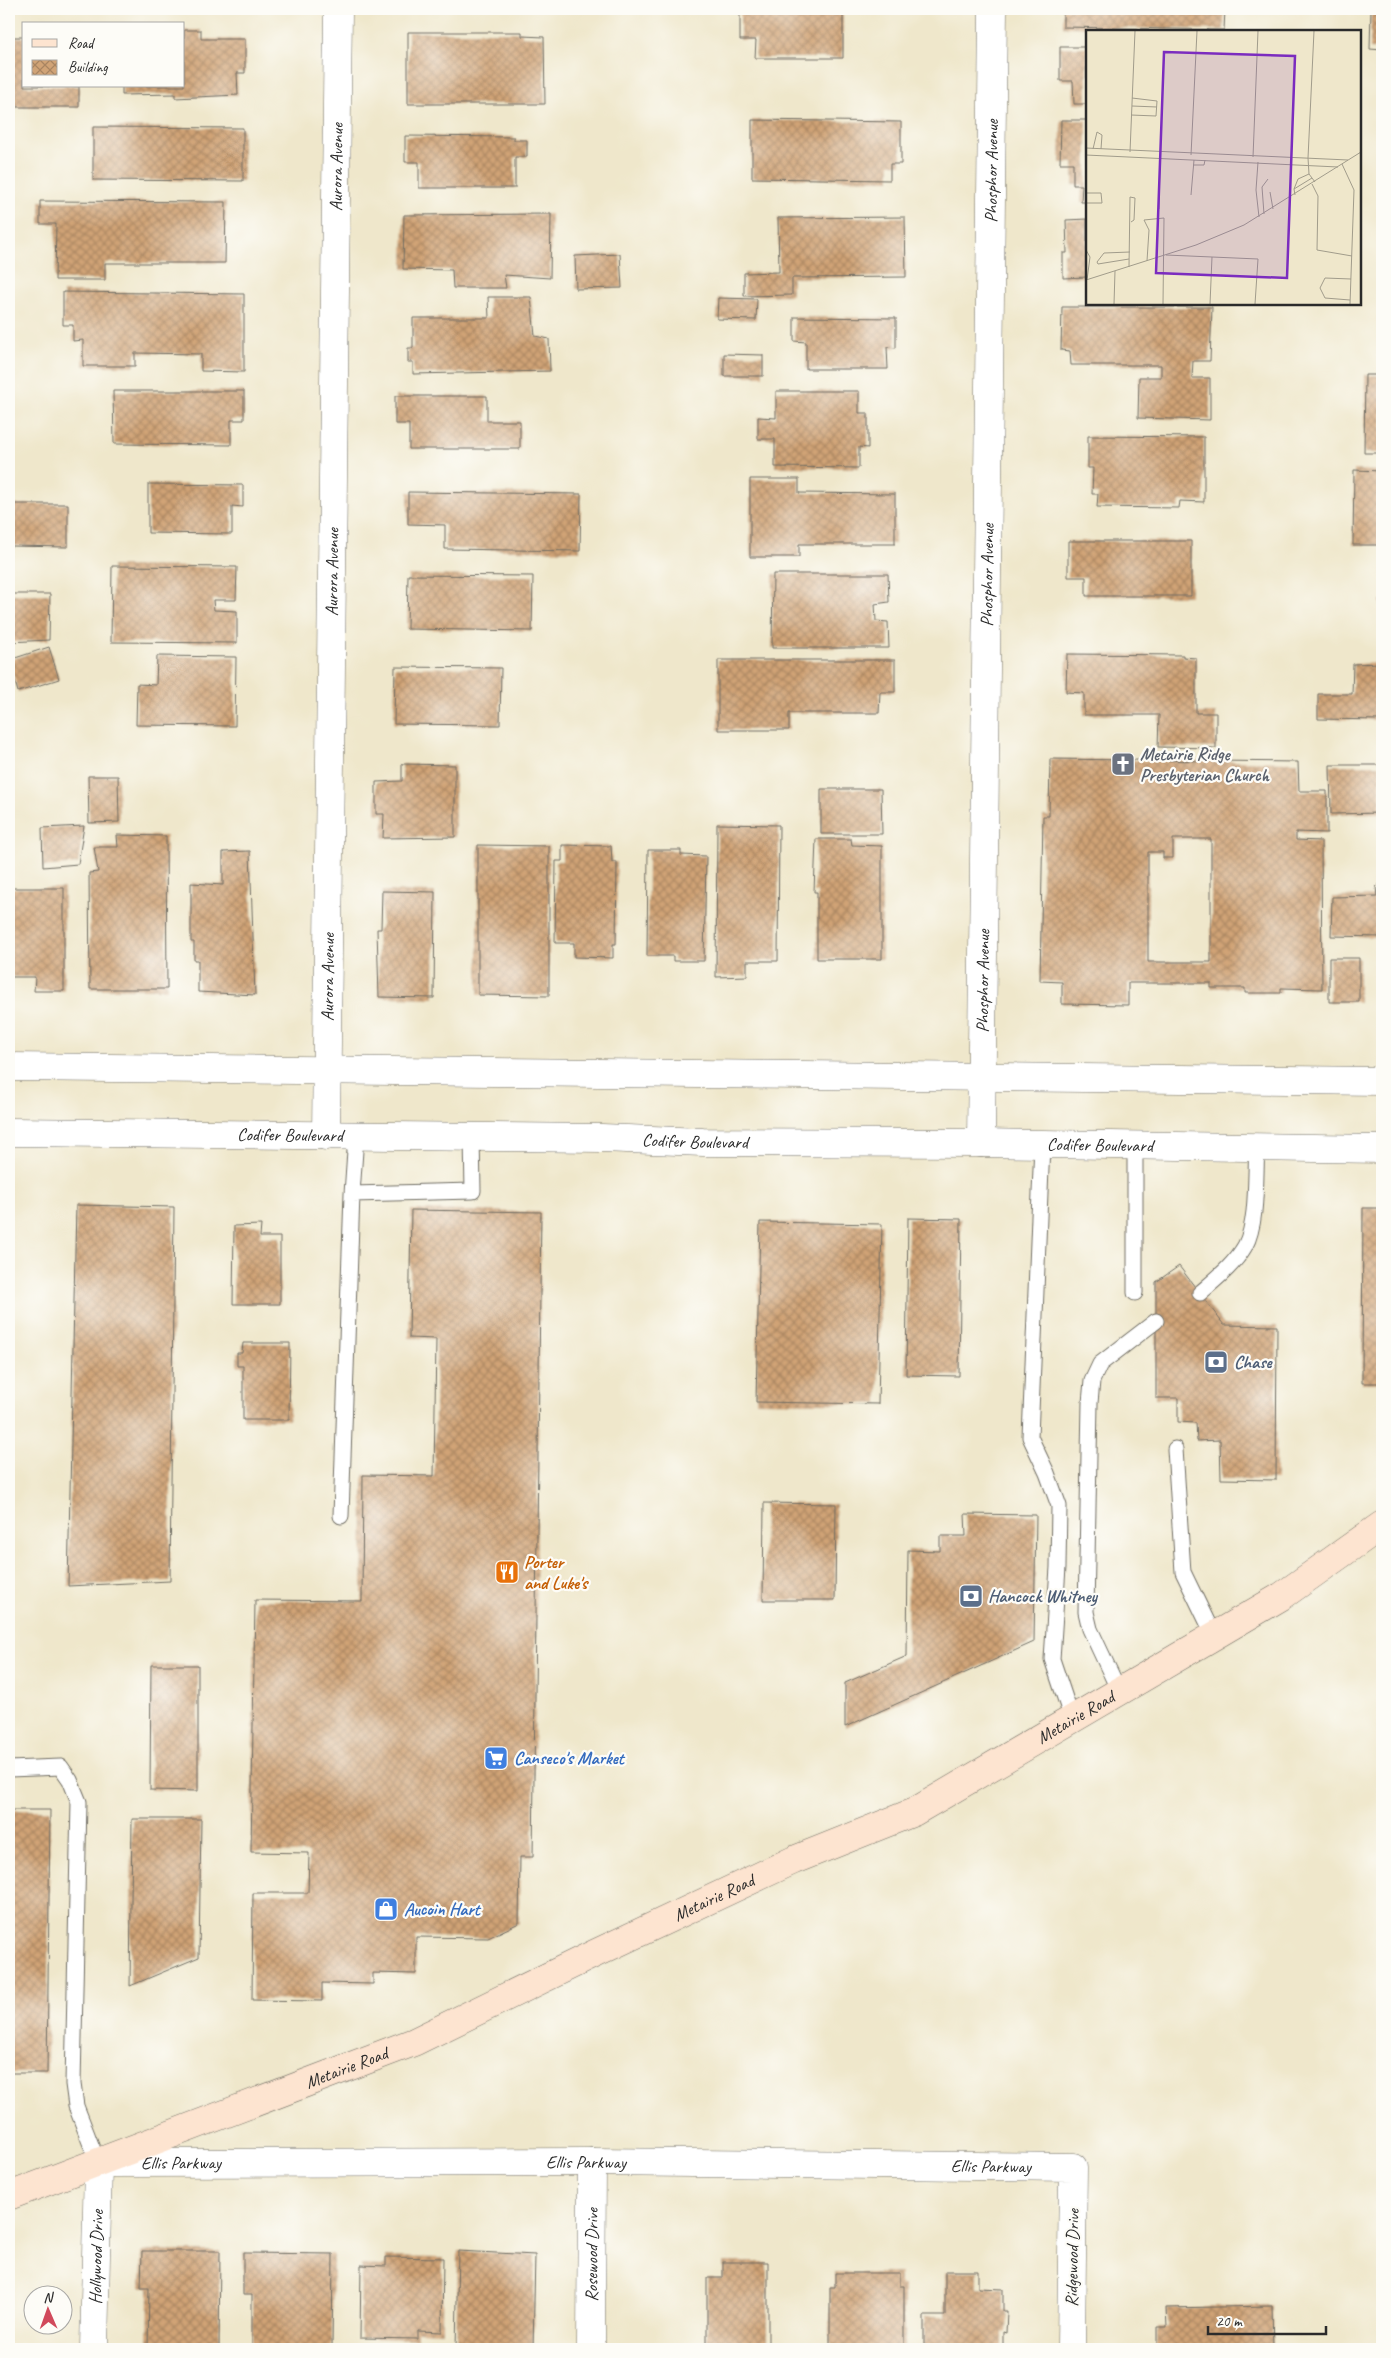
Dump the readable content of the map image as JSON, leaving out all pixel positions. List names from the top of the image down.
{
  "streets": {
    "main road": ["Metairie Road"],
    "street": [
      "Aurora Avenue",
      "Phosphor Avenue",
      "Codifer Boulevard",
      "Ellis Parkway",
      "Rosewood Drive",
      "Hollywood Drive",
      "Ridgewood Drive"
    ]
  },
  "crossings": [
    ["Aurora Avenue", "Codifer Boulevard"],
    ["Phosphor Avenue", "Codifer Boulevard"],
    ["Metairie Road", "Ellis Parkway"],
    ["Metairie Road", "Hollywood Drive"],
    ["Ellis Parkway", "Rosewood Drive"],
    ["Ellis Parkway", "Hollywood Drive"],
    ["Ellis Parkway", "Ridgewood Drive"]
  ],
  "places": {
    "church": ["Metairie Ridge Presbyterian Church"],
    "bank": ["Chase", "Hancock Whitney"],
    "restaurant": ["Porter and Luke's"],
    "supermarket": ["Canseco's Market"],
    "shop": ["Aucoin Hart"]
  },
  "legend": ["Road", "Building"],
  "scale_bar": "20 m",
  "north": "top"
}
